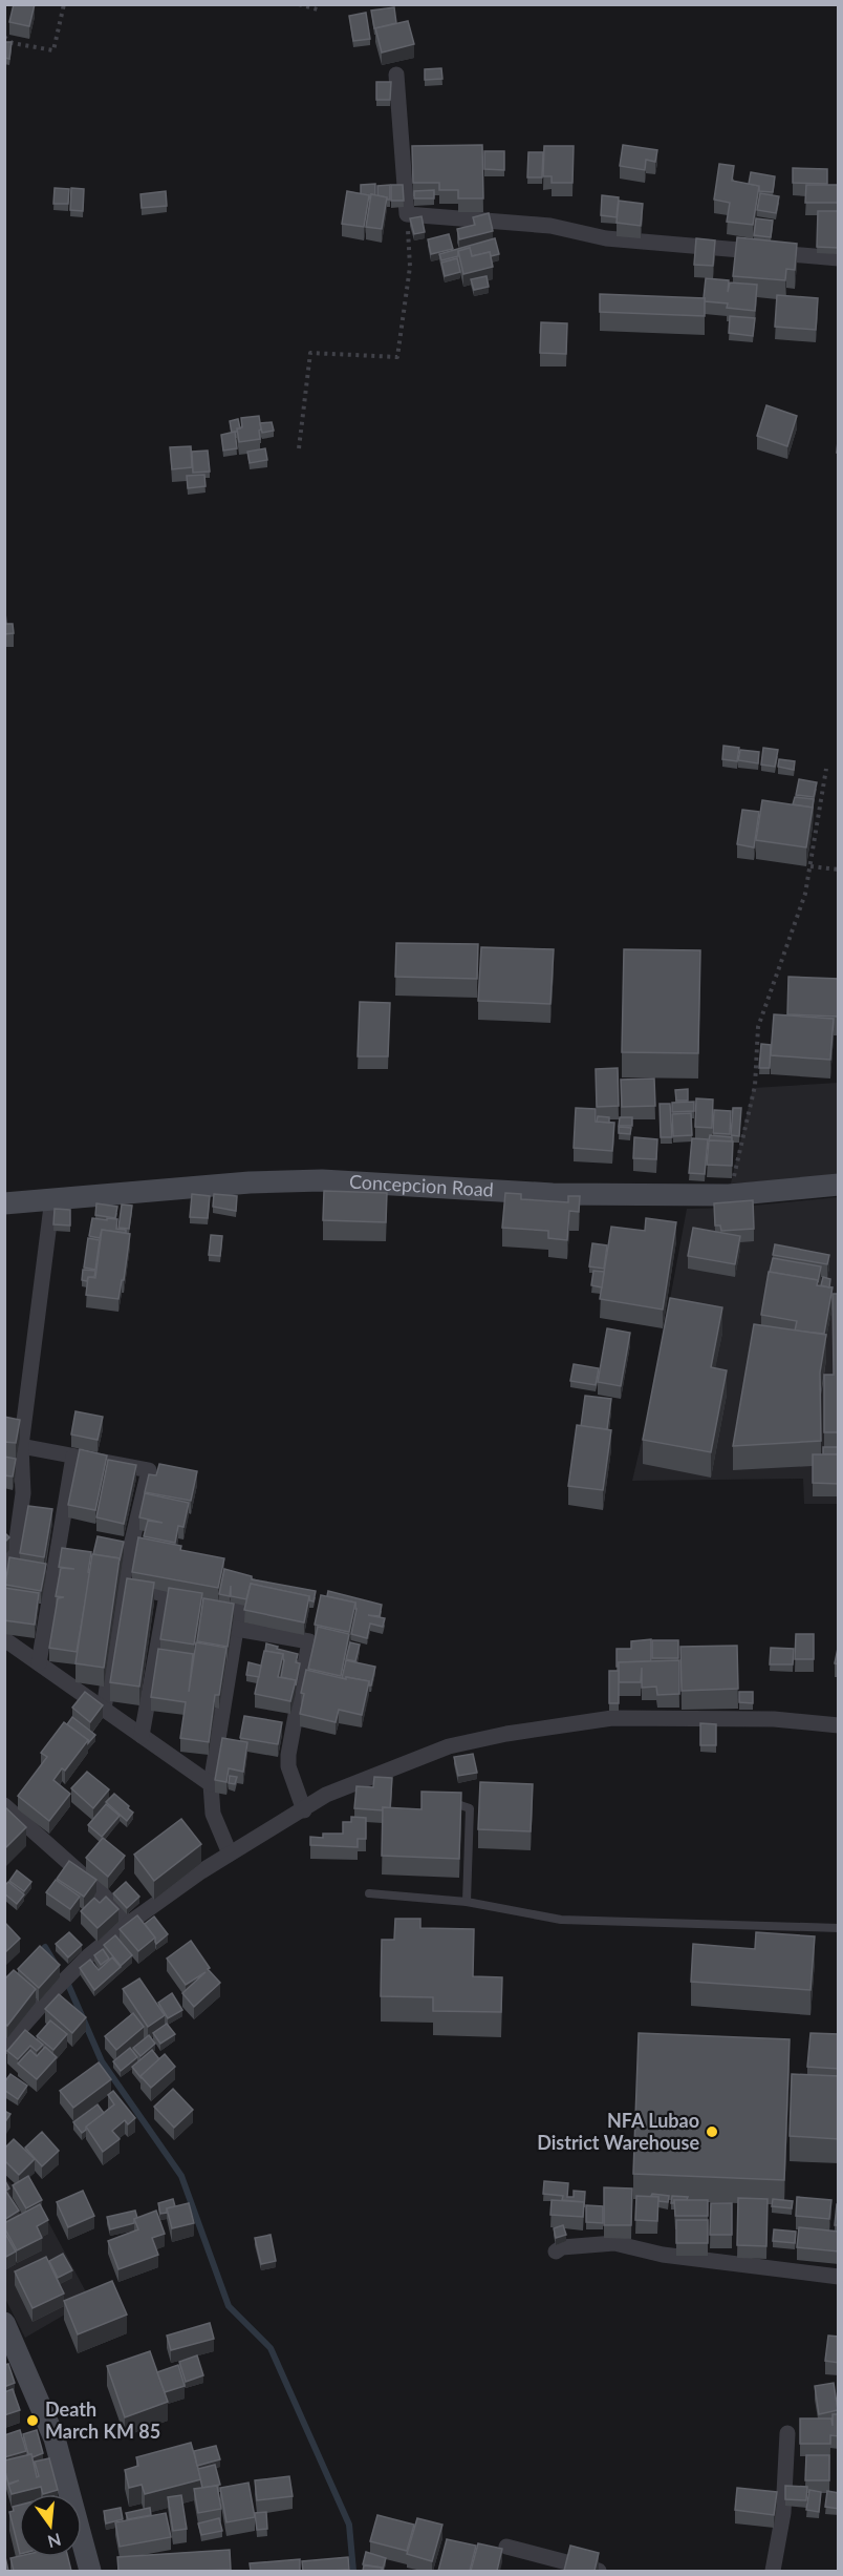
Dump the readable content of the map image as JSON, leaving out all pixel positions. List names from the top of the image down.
{
  "streets": {
    "street": ["Concepcion Road"]
  },
  "places": ["NFA Lubao District Warehouse", "Death March KM 85"],
  "north": "bottom"
}
